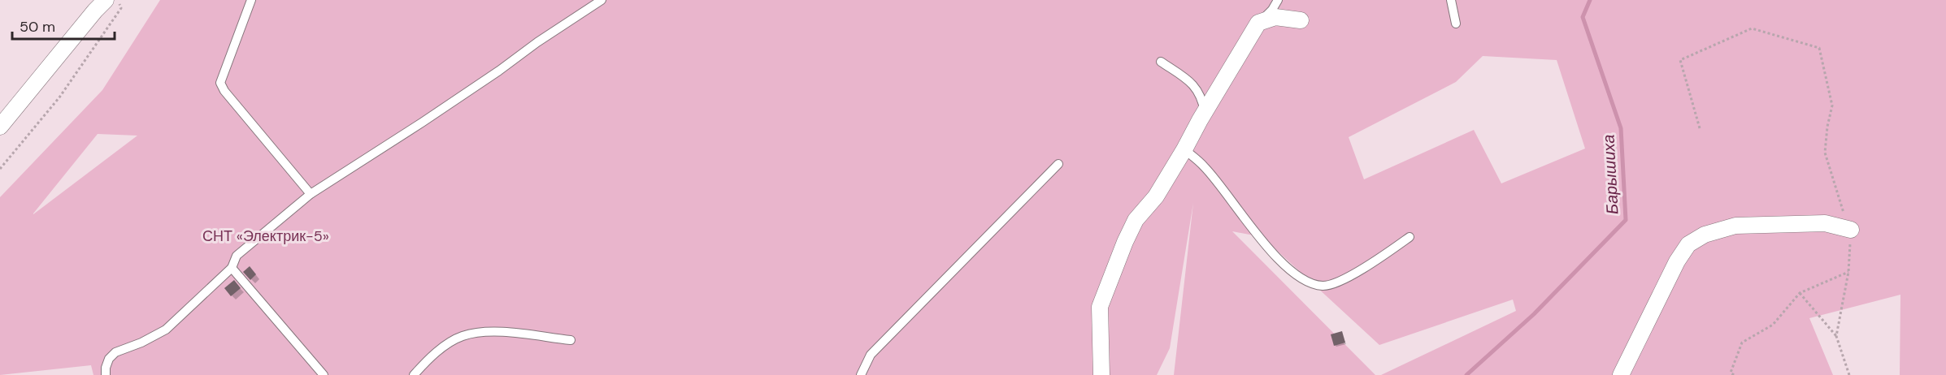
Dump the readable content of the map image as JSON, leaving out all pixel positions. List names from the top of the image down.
{
  "water": ["Барышиха"],
  "parks": ["СНТ «Электрик-5»"],
  "scale_bar": "50 m"
}
